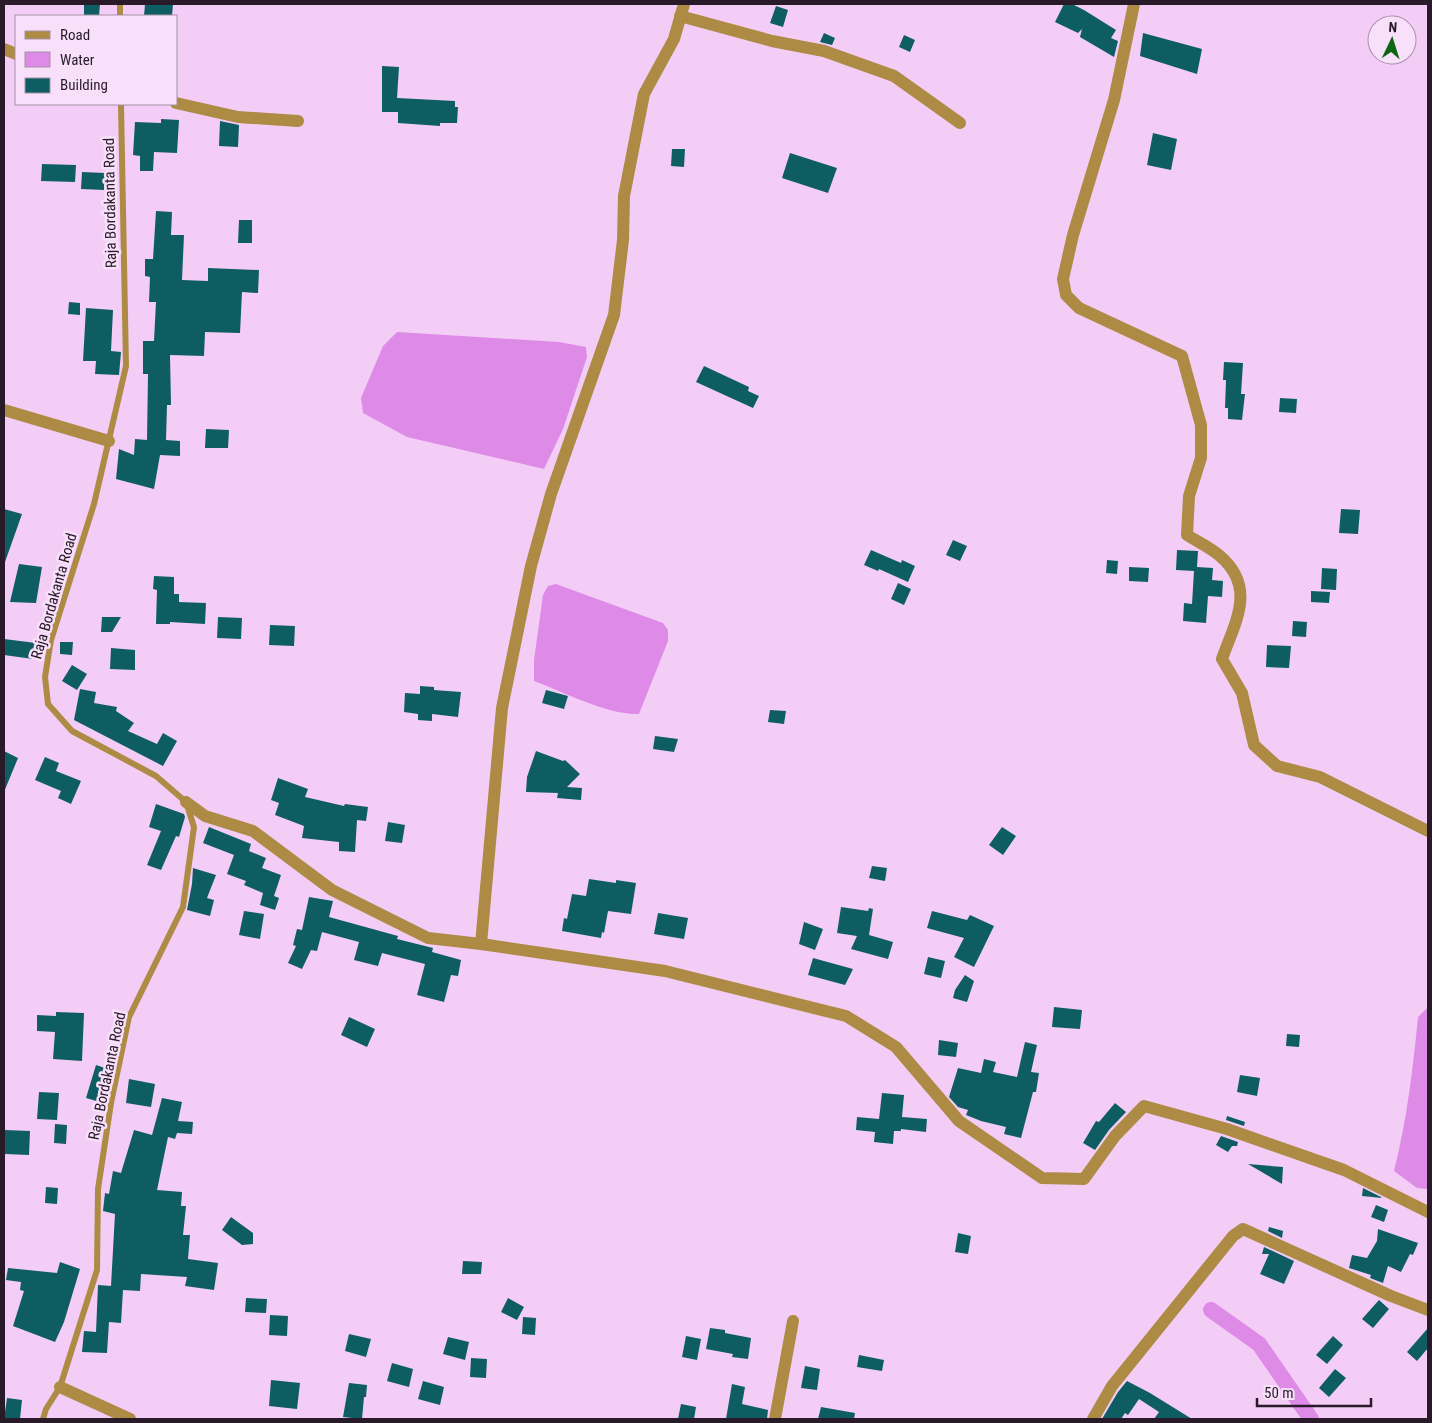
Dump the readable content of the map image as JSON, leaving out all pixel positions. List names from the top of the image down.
{
  "streets": {
    "lane": ["Raja Bordakanta Road"]
  },
  "legend": ["Road", "Water", "Building"],
  "scale_bar": "50 m",
  "north": "top"
}
